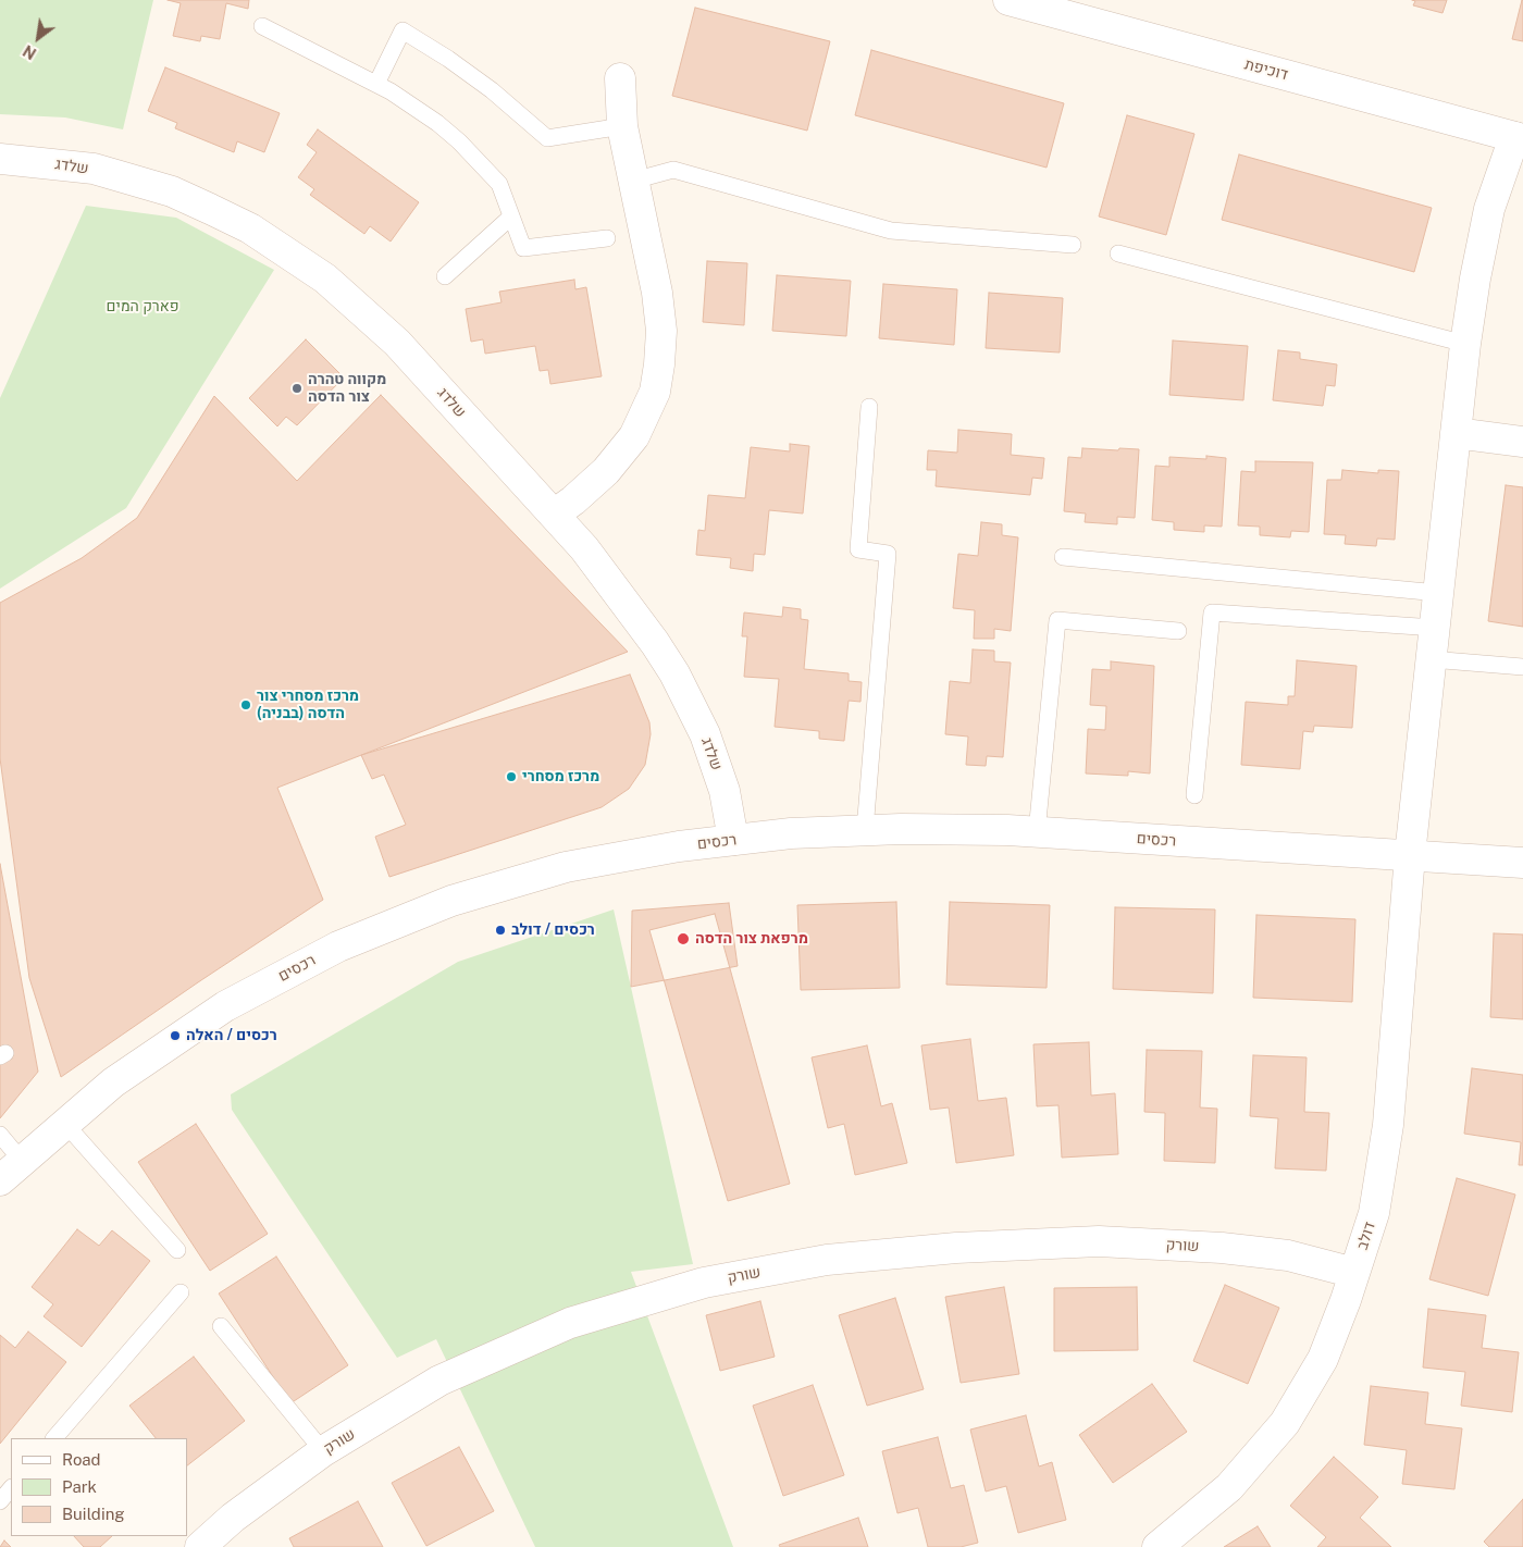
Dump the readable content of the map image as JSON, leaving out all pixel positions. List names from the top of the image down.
{
  "streets": {
    "street": [
      "דוכיפת",
      "שלדג",
      "רכסים",
      "דולב",
      "שורק"
    ]
  },
  "crossings": [
    ["דוכיפת", "דולב"],
    ["שלדג", "רכסים"],
    ["רכסים", "דולב"],
    ["דולב", "שורק"]
  ],
  "parks": ["פארק המים"],
  "places": [
    "מקווה טהרה צור הדסה",
    "מרכז מסחרי צור הדסה (בבניה)",
    "מרכז מסחרי",
    "רכסים / דולב",
    "מרפאת צור הדסה",
    "רכסים / האלה"
  ],
  "legend": ["Road", "Park", "Building"],
  "north": "bottom left"
}
